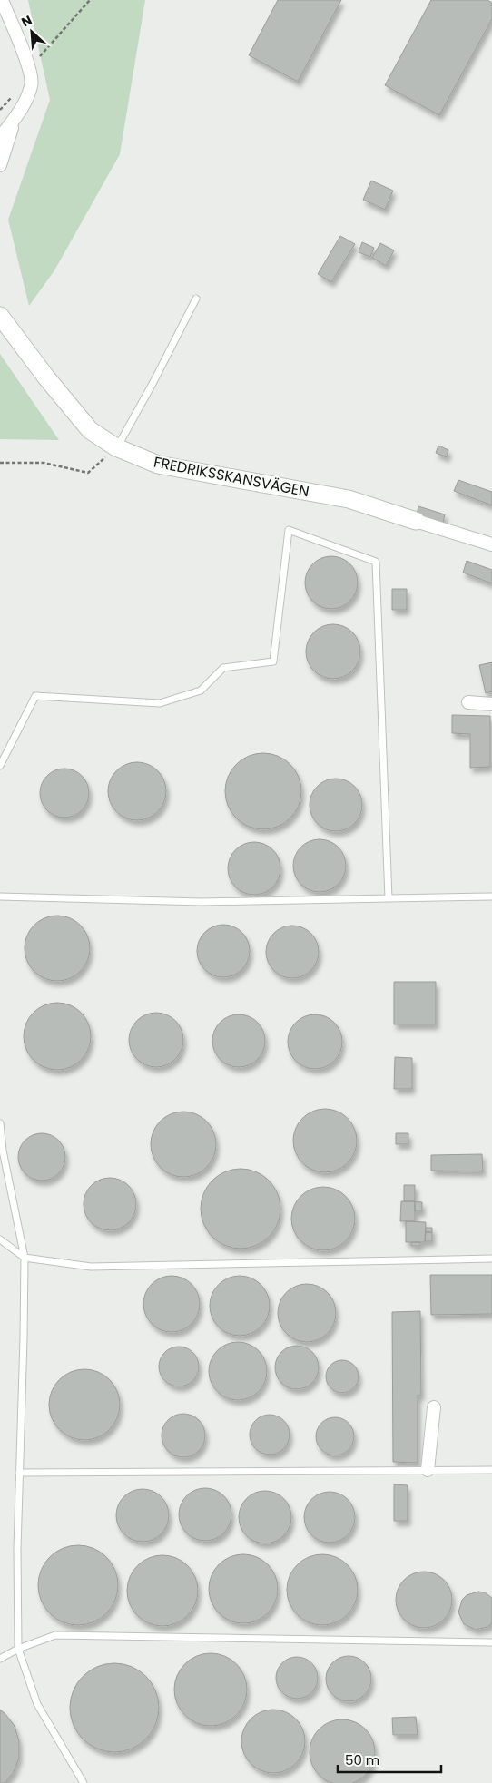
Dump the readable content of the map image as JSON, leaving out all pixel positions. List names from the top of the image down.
{
  "streets": {
    "main road": ["FREDRIKSSKANSVÄGEN"]
  },
  "scale_bar": "50 m",
  "north": "top left"
}
